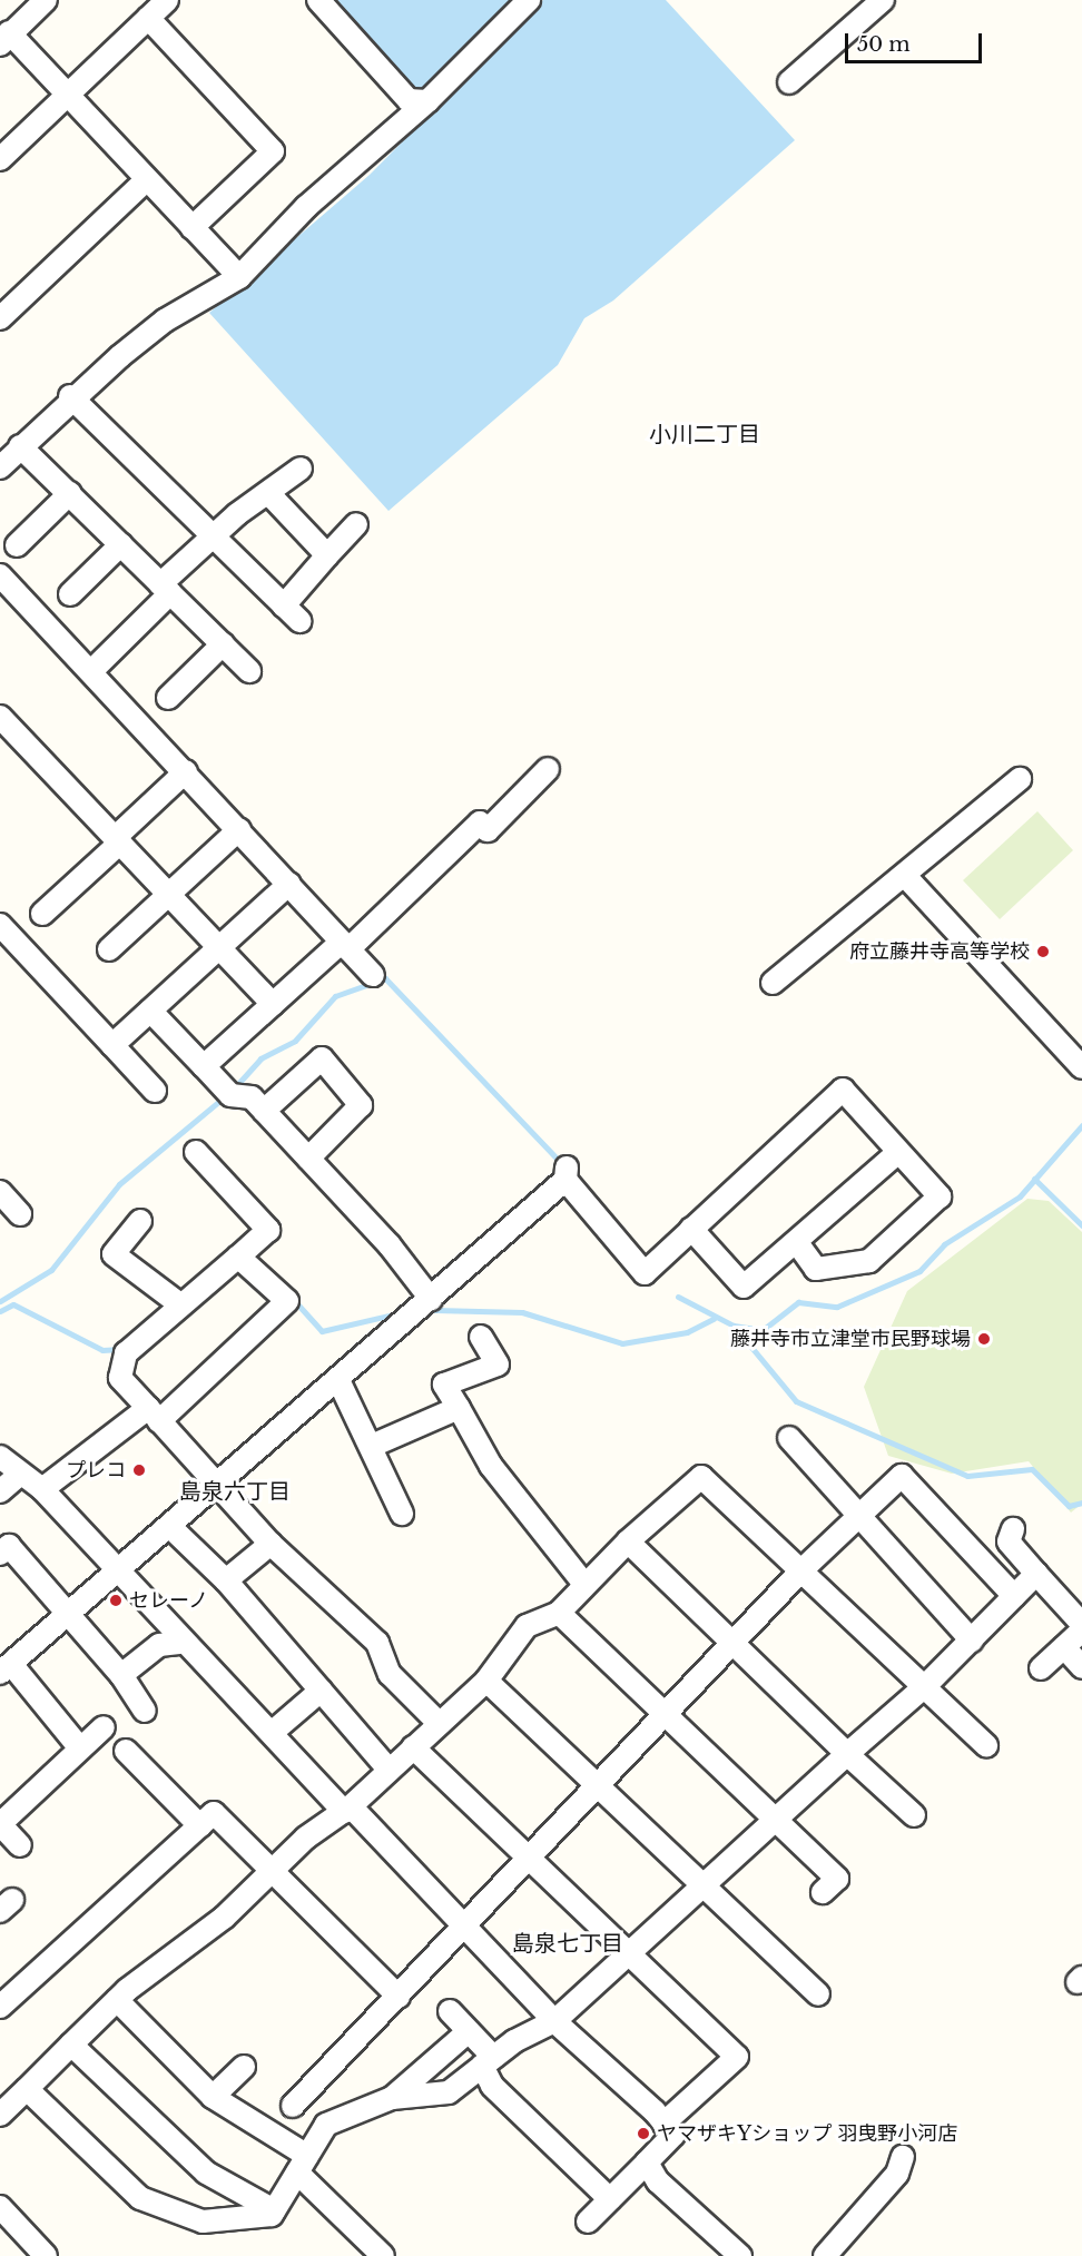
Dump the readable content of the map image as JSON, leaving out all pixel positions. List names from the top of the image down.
{
  "districts": ["小川二丁目", "島泉六丁目", "島泉七丁目"],
  "places": [
    "府立藤井寺高等学校",
    "藤井寺市立津堂市民野球場",
    "プレコ",
    "セレーノ",
    "ヤマザキYショップ 羽曳野小河店"
  ],
  "scale_bar": "50 m"
}
